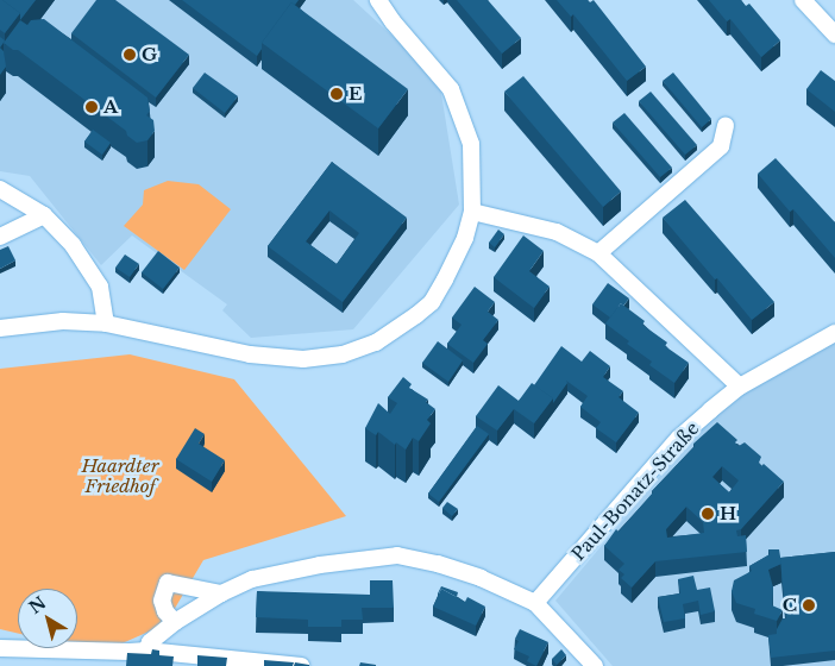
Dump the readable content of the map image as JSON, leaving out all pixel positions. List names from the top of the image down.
{
  "streets": {
    "street": ["Paul-Bonatz-Straße"]
  },
  "parks": ["Haardter Friedhof"],
  "places": [
    "G",
    "E",
    "A",
    "H",
    "C"
  ],
  "north": "top left"
}
